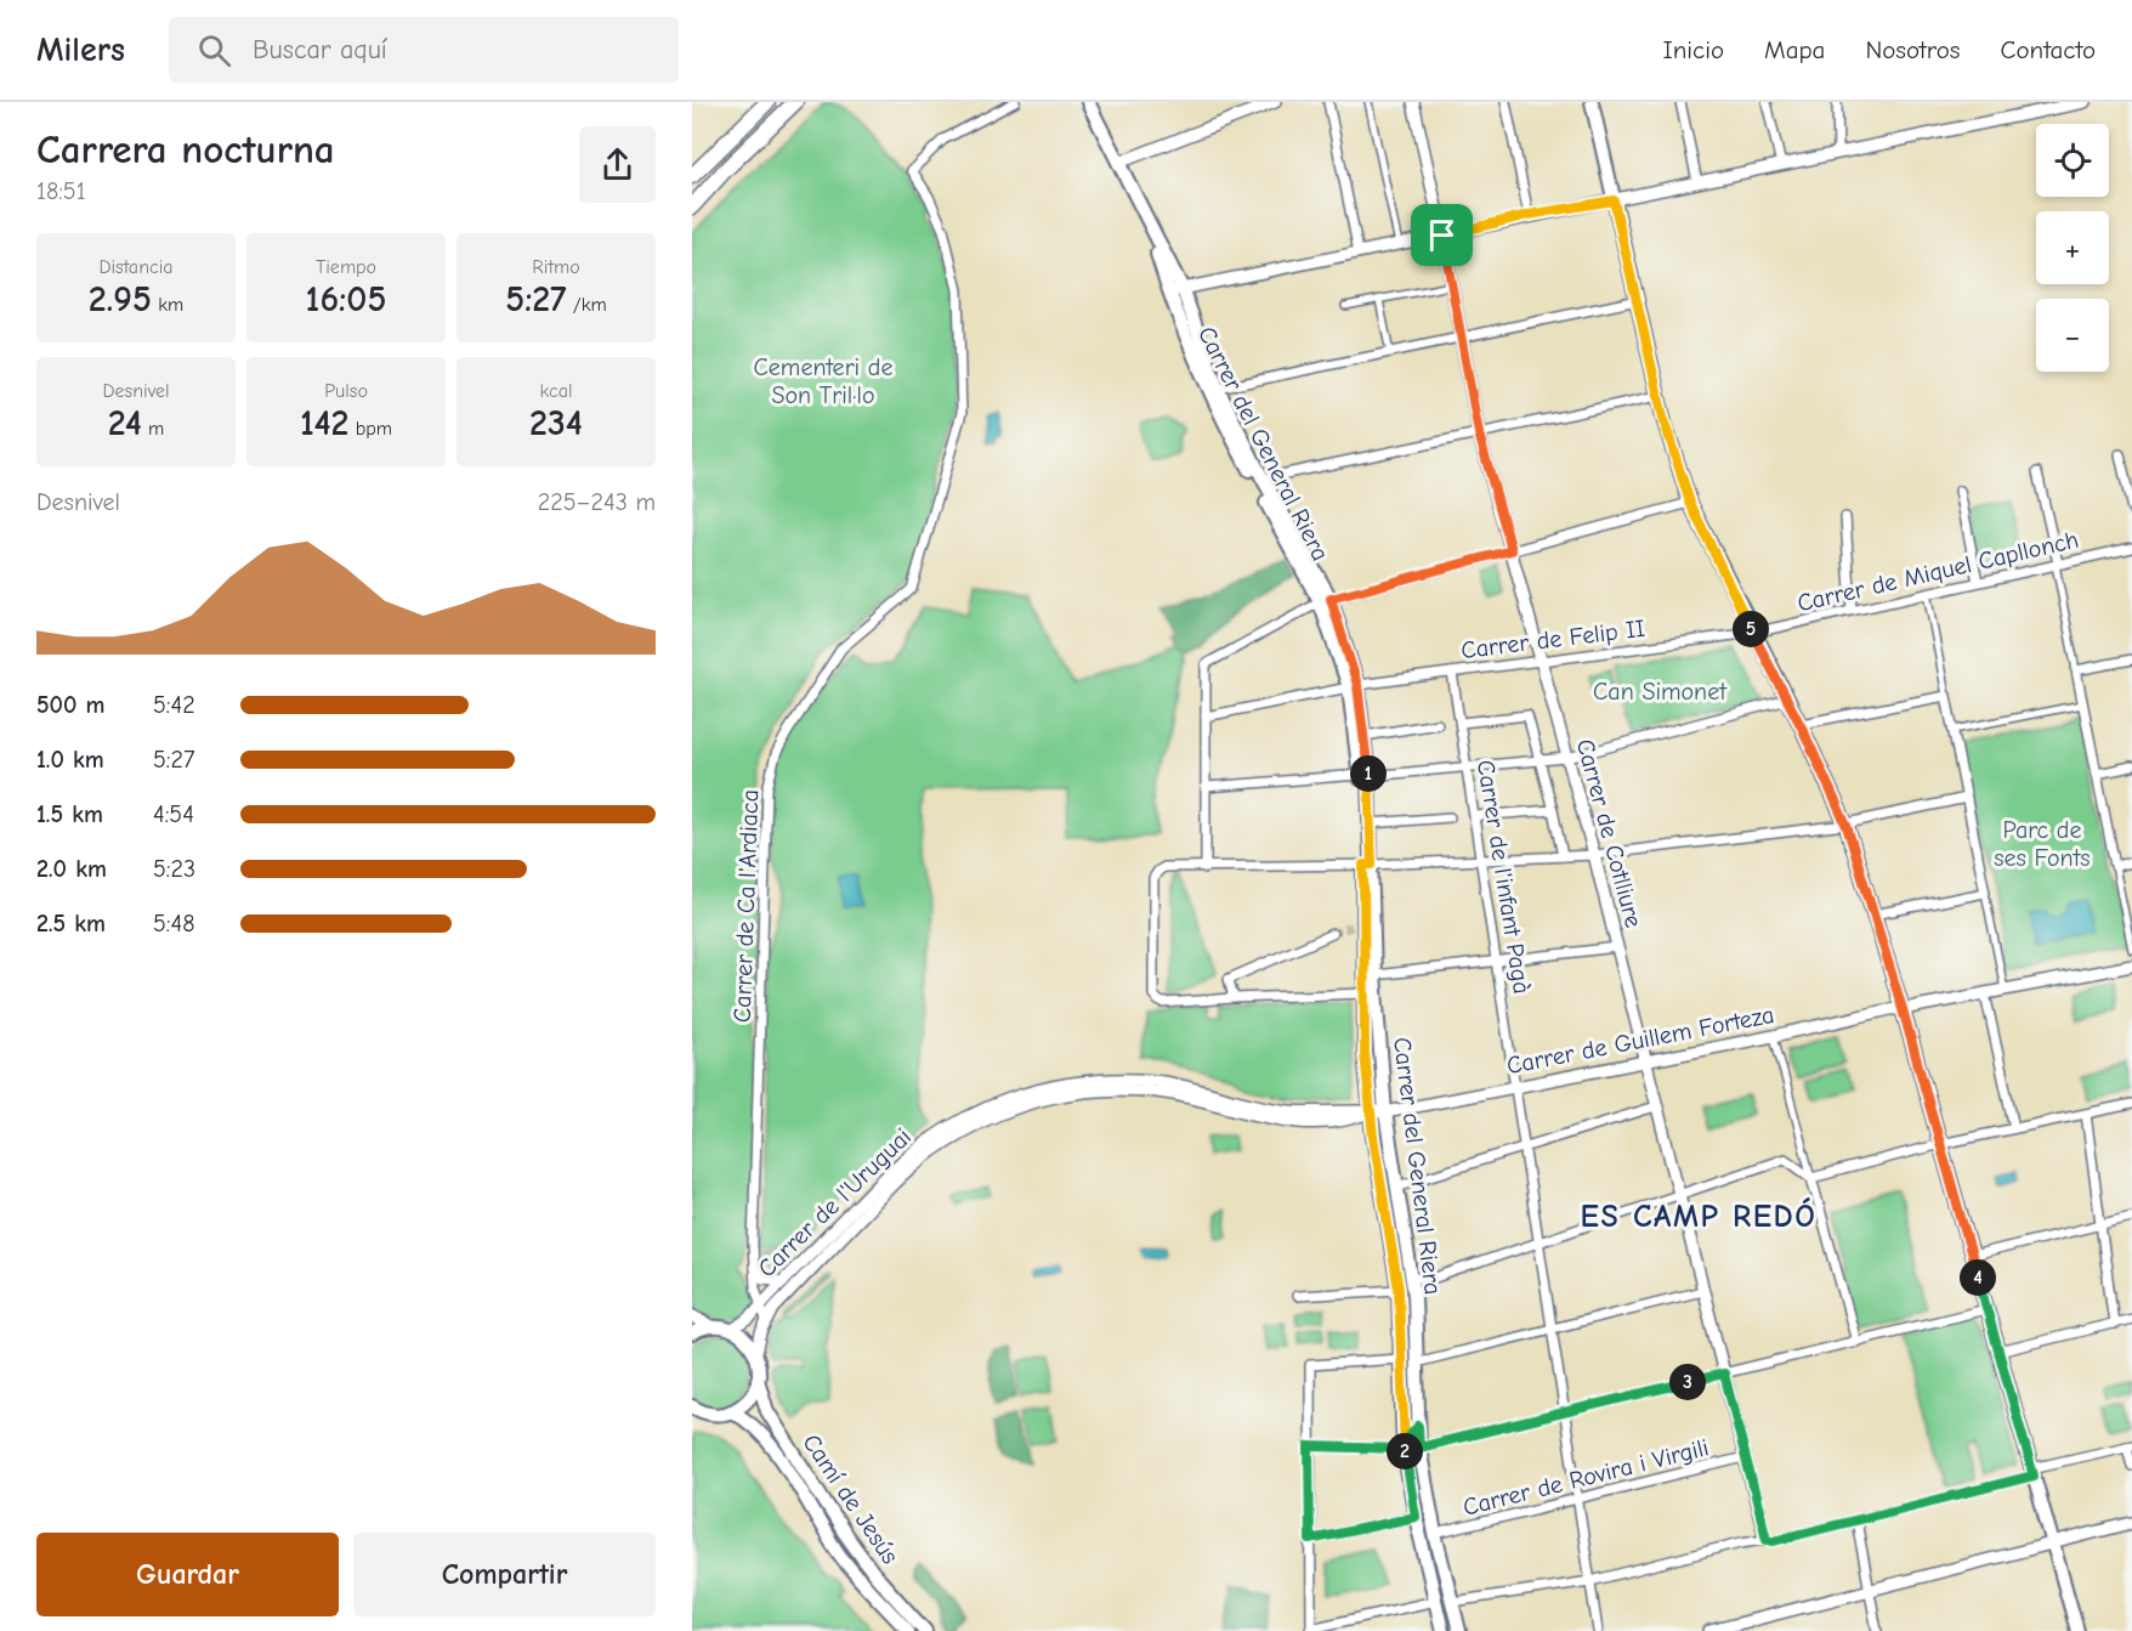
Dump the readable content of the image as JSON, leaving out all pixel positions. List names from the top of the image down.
{
  "streets": {
    "main road": ["Carrer del General Riera", "Camí de Jesús"],
    "street": [
      "Carrer de Miquel Capllonch",
      "Carrer de Felip II",
      "Carrer de Cotlliure",
      "Carrer de l'infant Pagà",
      "Carrer de Ca l'Ardiaca",
      "Carrer de Guillem Forteza",
      "Carrer de l'Uruguai",
      "Carrer de Rovira i Virgili"
    ]
  },
  "crossings": [
    ["Carrer del General Riera", "Carrer de Felip II"],
    ["Carrer del General Riera", "Carrer de Guillem Forteza"],
    ["Carrer del General Riera", "Carrer de l'Uruguai"],
    ["Carrer del General Riera", "Carrer de Rovira i Virgili"],
    ["Carrer de Miquel Capllonch", "Carrer de Felip II"],
    ["Carrer de Felip II", "Carrer de Cotlliure"],
    ["Carrer de Felip II", "Carrer de l'infant Pagà"],
    ["Carrer de Cotlliure", "Carrer de Guillem Forteza"],
    ["Carrer de Cotlliure", "Carrer de Rovira i Virgili"],
    ["Carrer de l'infant Pagà", "Carrer de Guillem Forteza"],
    ["Carrer de l'infant Pagà", "Carrer de Rovira i Virgili"],
    ["Carrer de Ca l'Ardiaca", "Carrer de l'Uruguai"],
    ["Carrer de Guillem Forteza", "Carrer de l'Uruguai"],
    ["Carrer de l'Uruguai", "Camí de Jesús"]
  ],
  "districts": ["ES CAMP REDÓ"],
  "parks": ["Cementeri de Son Tril·lo", "Can Simonet", "Parc de ses Fonts"],
  "page": {
    "header": "Milers",
    "search": "Buscar aquí",
    "nav": [
      "Inicio",
      "Mapa",
      "Nosotros",
      "Contacto"
    ],
    "heading": ["Carrera nocturna", "18:51"],
    "map_buttons": ["+", "−"],
    "stats": [
      ["Distancia", "2.95 km"],
      ["Tiempo", "16:05"],
      ["Ritmo", "5:27 /km"],
      ["Desnivel", "24 m"],
      ["Pulso", "142 bpm"],
      ["kcal", "234"]
    ],
    "chart": ["Desnivel", "225–243 m"],
    "pins": [
      "5",
      "1",
      "4",
      "3",
      "2"
    ],
    "list": [
      {
        "name": "500 m",
        "note": "5:42"
      },
      {
        "name": "1.0 km",
        "note": "5:27"
      },
      {
        "name": "1.5 km",
        "note": "4:54"
      },
      {
        "name": "2.0 km",
        "note": "5:23"
      },
      {
        "name": "2.5 km",
        "note": "5:48"
      }
    ],
    "buttons": ["Guardar", "Compartir"]
  }
}
